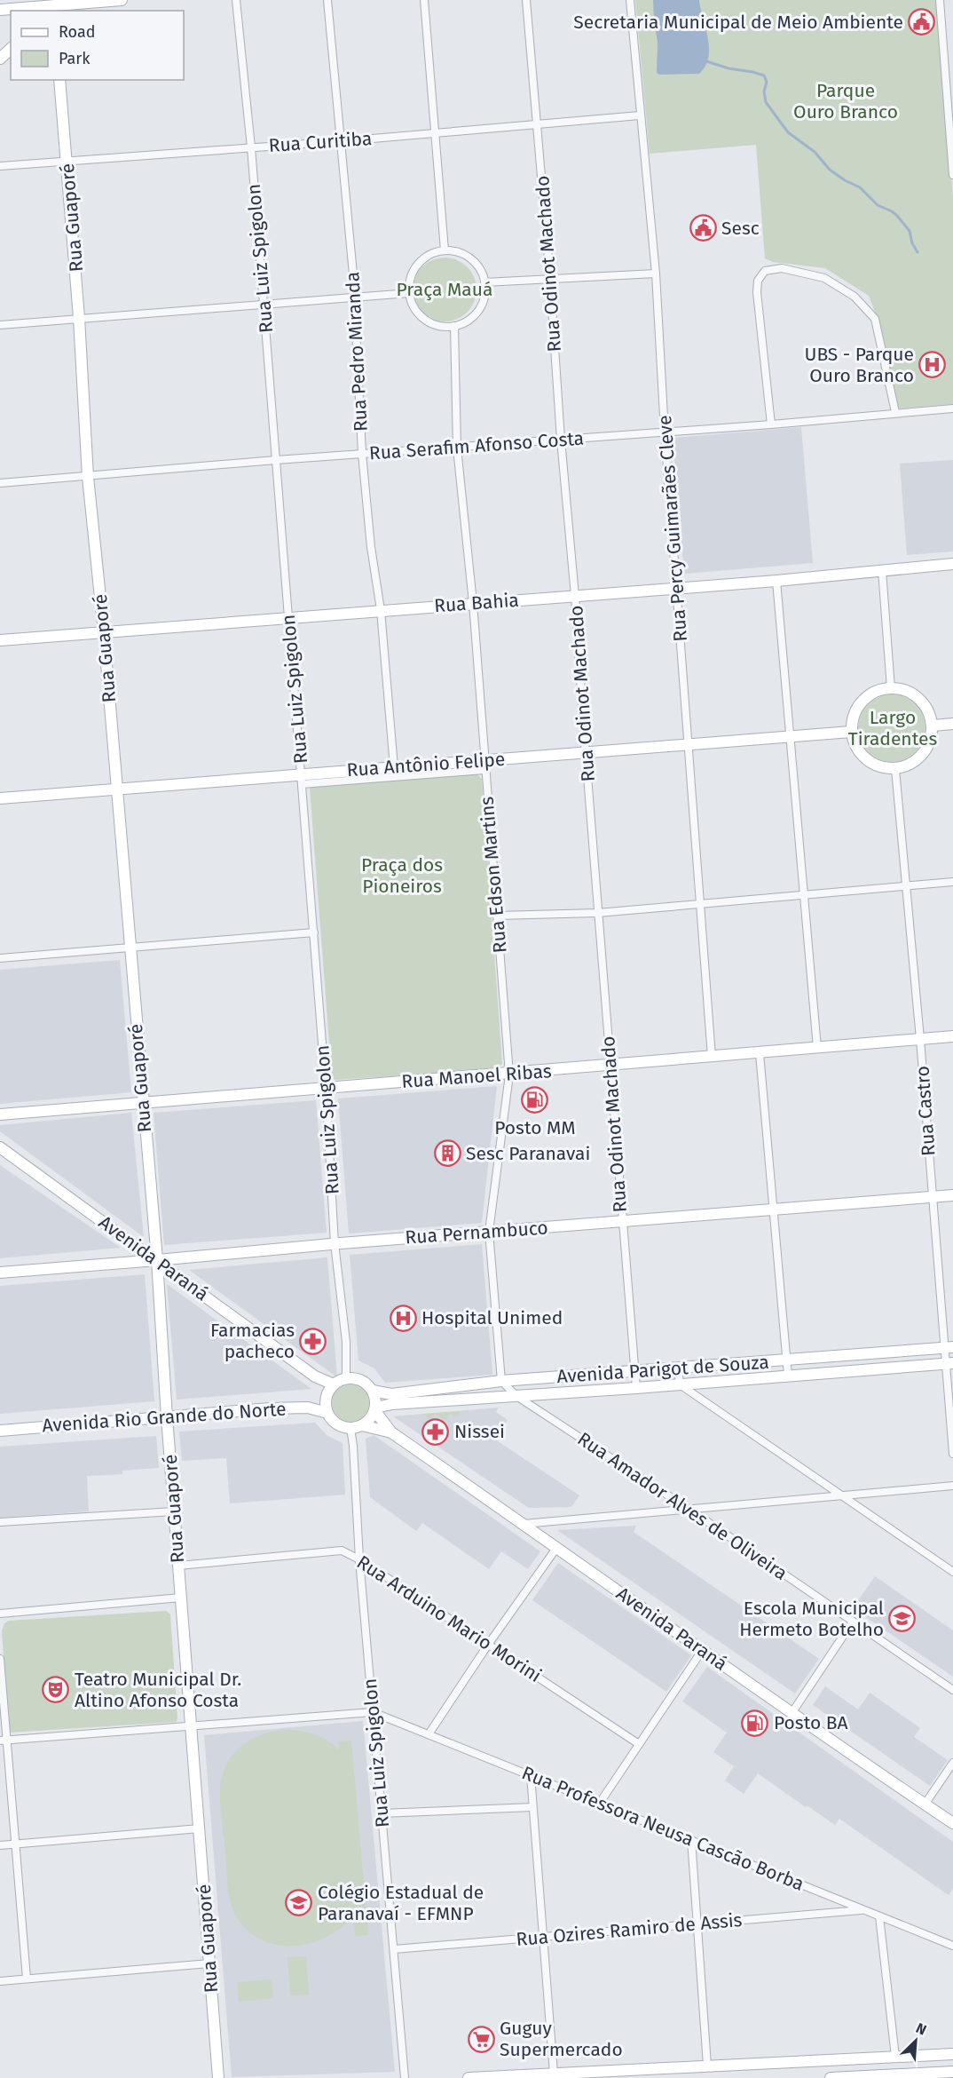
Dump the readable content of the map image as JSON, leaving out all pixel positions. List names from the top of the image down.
{
  "streets": {
    "street": [
      "Rua Curitiba",
      "Rua Guaporé",
      "Rua Luiz Spigolon",
      "Rua Odinot Machado",
      "Rua Pedro Miranda",
      "Rua Serafim Afonso Costa",
      "Rua Percy Guimarães Cleve",
      "Rua Bahia",
      "Rua Antônio Felipe",
      "Rua Edson Martins",
      "Rua Manoel Ribas",
      "Rua Castro",
      "Rua Pernambuco",
      "Avenida Paraná",
      "Avenida Parigot de Souza",
      "Avenida Rio Grande do Norte",
      "Rua Amador Alves de Oliveira",
      "Rua Arduino Mario Morini",
      "Rua Professora Neusa Cascão Borba",
      "Rua Ozires Ramiro de Assis"
    ]
  },
  "crossings": [
    ["Rua Curitiba", "Rua Guaporé"],
    ["Rua Curitiba", "Rua Luiz Spigolon"],
    ["Rua Curitiba", "Rua Odinot Machado"],
    ["Rua Curitiba", "Rua Pedro Miranda"],
    ["Rua Curitiba", "Rua Percy Guimarães Cleve"],
    ["Rua Guaporé", "Rua Serafim Afonso Costa"],
    ["Rua Guaporé", "Rua Bahia"],
    ["Rua Guaporé", "Rua Antônio Felipe"],
    ["Rua Guaporé", "Rua Manoel Ribas"],
    ["Rua Guaporé", "Rua Pernambuco"],
    ["Rua Guaporé", "Avenida Paraná"],
    ["Rua Guaporé", "Avenida Rio Grande do Norte"],
    ["Rua Guaporé", "Rua Arduino Mario Morini"],
    ["Rua Luiz Spigolon", "Rua Serafim Afonso Costa"],
    ["Rua Luiz Spigolon", "Rua Bahia"],
    ["Rua Luiz Spigolon", "Rua Antônio Felipe"],
    ["Rua Luiz Spigolon", "Rua Manoel Ribas"],
    ["Rua Luiz Spigolon", "Rua Pernambuco"],
    ["Rua Luiz Spigolon", "Avenida Paraná"],
    ["Rua Luiz Spigolon", "Avenida Parigot de Souza"],
    ["Rua Luiz Spigolon", "Avenida Rio Grande do Norte"],
    ["Rua Luiz Spigolon", "Rua Arduino Mario Morini"],
    ["Rua Luiz Spigolon", "Rua Professora Neusa Cascão Borba"],
    ["Rua Luiz Spigolon", "Rua Ozires Ramiro de Assis"],
    ["Rua Odinot Machado", "Rua Serafim Afonso Costa"],
    ["Rua Odinot Machado", "Rua Bahia"],
    ["Rua Odinot Machado", "Rua Antônio Felipe"],
    ["Rua Odinot Machado", "Rua Manoel Ribas"],
    ["Rua Odinot Machado", "Rua Pernambuco"],
    ["Rua Odinot Machado", "Avenida Parigot de Souza"],
    ["Rua Pedro Miranda", "Rua Serafim Afonso Costa"],
    ["Rua Pedro Miranda", "Rua Bahia"],
    ["Rua Pedro Miranda", "Rua Antônio Felipe"],
    ["Rua Serafim Afonso Costa", "Rua Percy Guimarães Cleve"],
    ["Rua Serafim Afonso Costa", "Rua Edson Martins"],
    ["Rua Percy Guimarães Cleve", "Rua Bahia"],
    ["Rua Percy Guimarães Cleve", "Rua Antônio Felipe"],
    ["Rua Percy Guimarães Cleve", "Rua Manoel Ribas"],
    ["Rua Bahia", "Rua Edson Martins"],
    ["Rua Antônio Felipe", "Rua Edson Martins"],
    ["Rua Antônio Felipe", "Rua Castro"],
    ["Rua Edson Martins", "Rua Manoel Ribas"],
    ["Rua Edson Martins", "Rua Pernambuco"],
    ["Rua Edson Martins", "Avenida Parigot de Souza"],
    ["Rua Edson Martins", "Rua Amador Alves de Oliveira"],
    ["Rua Manoel Ribas", "Rua Castro"],
    ["Rua Castro", "Rua Pernambuco"],
    ["Rua Castro", "Avenida Parigot de Souza"],
    ["Rua Pernambuco", "Avenida Paraná"],
    ["Avenida Paraná", "Avenida Parigot de Souza"],
    ["Avenida Paraná", "Avenida Rio Grande do Norte"],
    ["Avenida Parigot de Souza", "Avenida Rio Grande do Norte"],
    ["Avenida Parigot de Souza", "Rua Amador Alves de Oliveira"],
    ["Rua Professora Neusa Cascão Borba", "Rua Ozires Ramiro de Assis"]
  ],
  "parks": [
    "Parque Ouro Branco",
    "Praça Mauá",
    "Largo Tiradentes",
    "Praça dos Pioneiros"
  ],
  "places": {
    "public building": ["Secretaria Municipal de Meio Ambiente", "Sesc"],
    "hospital": ["UBS - Parque Ouro Branco", "Hospital Unimed"],
    "fuel station": ["Posto MM", "Posto BA"],
    "building": ["Sesc Paranavai"],
    "pharmacy": ["Farmacias pacheco", "Nissei"],
    "school or university": ["Escola Municipal Hermeto Botelho", "Colégio Estadual de Paranavaí - EFMNP"],
    "theatre": ["Teatro Municipal Dr. Altino Afonso Costa"],
    "supermarket": ["Guguy Supermercado"]
  },
  "legend": ["Road", "Park"],
  "north": "top right"
}
